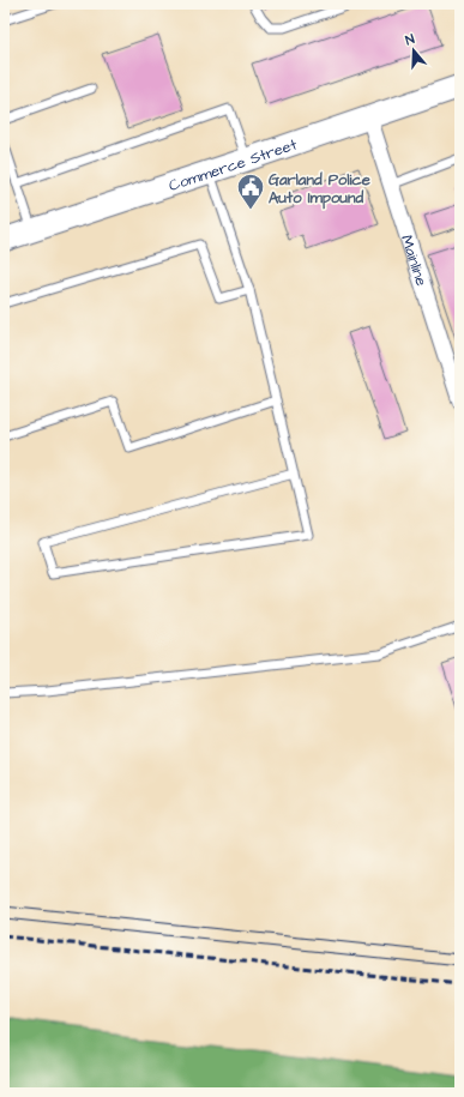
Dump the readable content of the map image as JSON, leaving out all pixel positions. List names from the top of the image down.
{
  "streets": {
    "street": ["Commerce Street", "Mainline"]
  },
  "crossings": [
    ["Commerce Street", "Mainline"]
  ],
  "places": {
    "public building": ["Garland Police Auto Impound"]
  },
  "north": "top"
}
